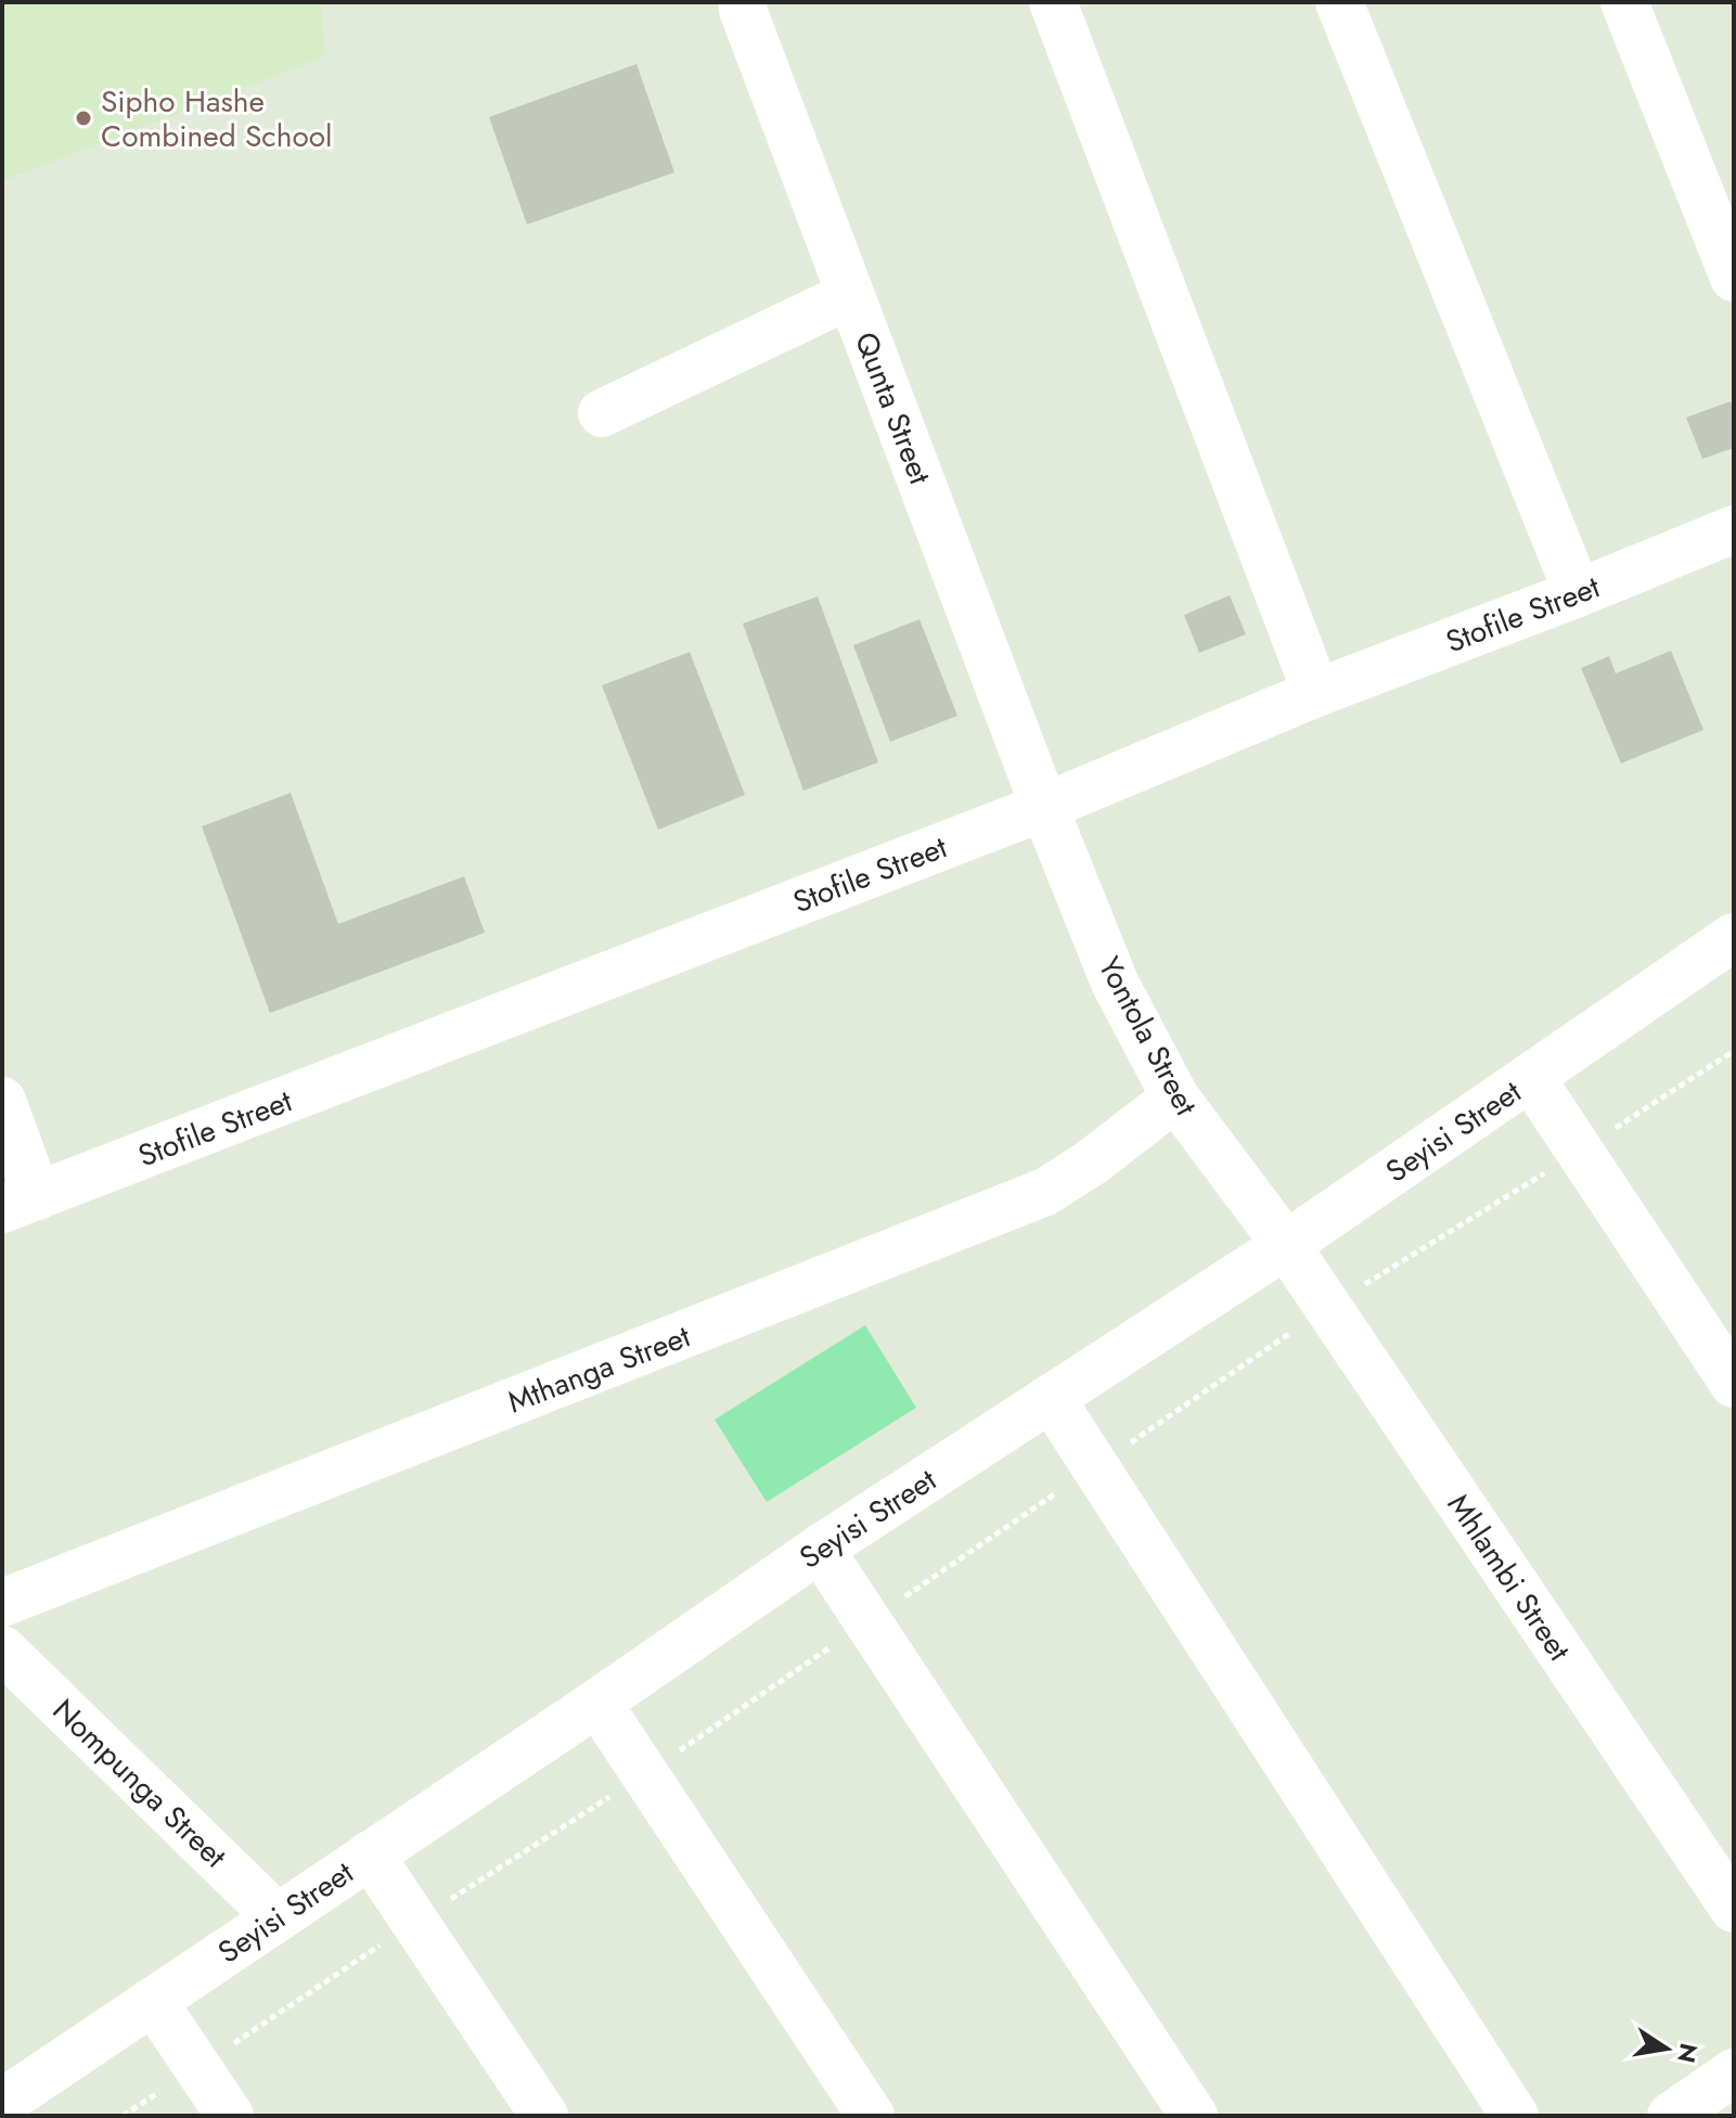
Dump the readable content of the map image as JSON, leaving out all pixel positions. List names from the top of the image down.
{
  "streets": {
    "street": [
      "Qunta Street",
      "Stofile Street",
      "Yontola Street",
      "Seyisi Street",
      "Mthanga Street",
      "Mhlambi Street",
      "Nompunga Street"
    ]
  },
  "crossings": [
    ["Qunta Street", "Stofile Street"],
    ["Qunta Street", "Yontola Street"],
    ["Stofile Street", "Yontola Street"],
    ["Yontola Street", "Seyisi Street"],
    ["Yontola Street", "Mthanga Street"],
    ["Yontola Street", "Mhlambi Street"],
    ["Seyisi Street", "Mhlambi Street"],
    ["Seyisi Street", "Nompunga Street"]
  ],
  "places": ["Sipho Hashe Combined School"],
  "north": "right"
}
